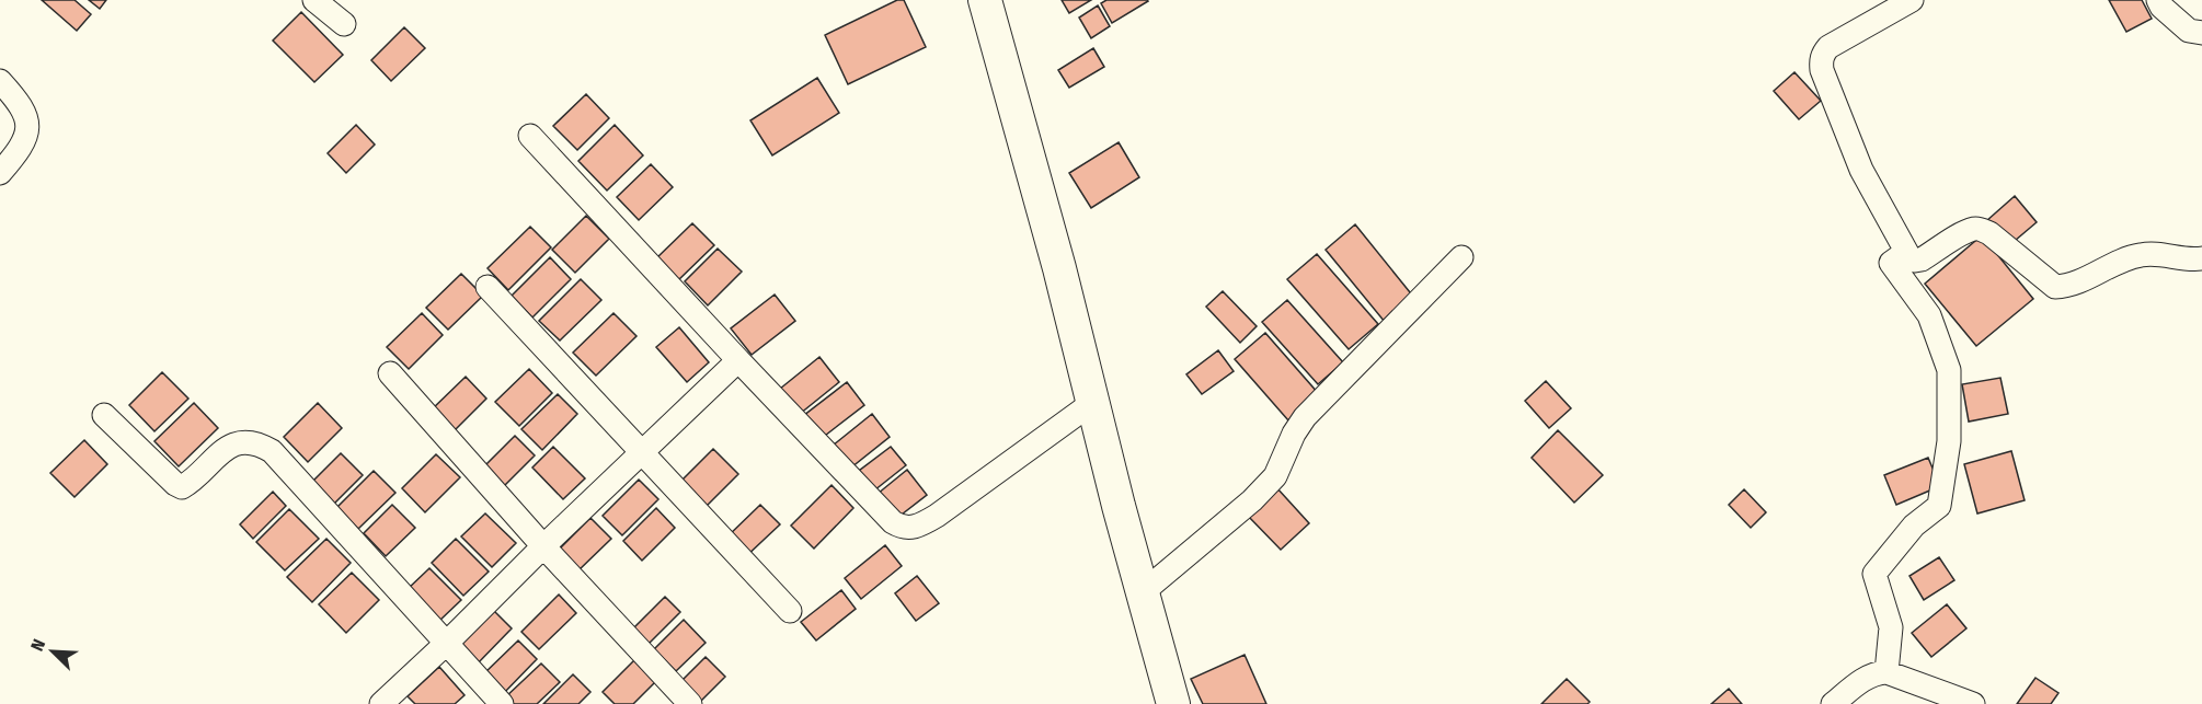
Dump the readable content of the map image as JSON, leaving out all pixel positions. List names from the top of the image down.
{
  "north": "top left"
}
